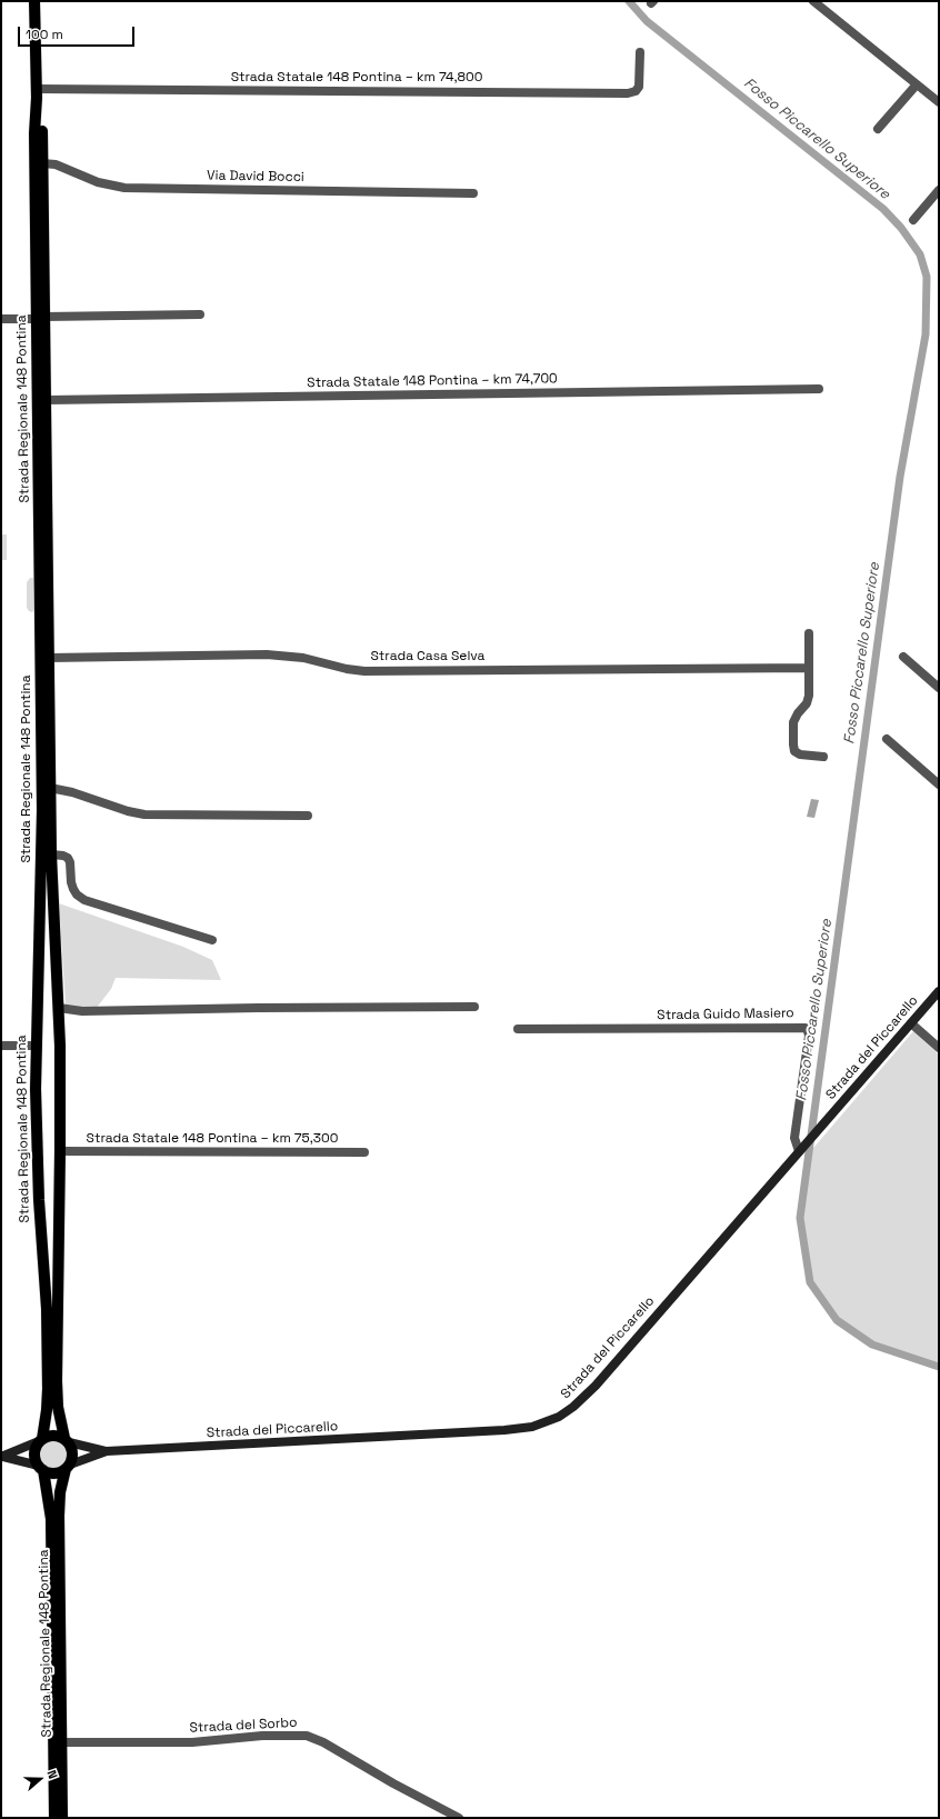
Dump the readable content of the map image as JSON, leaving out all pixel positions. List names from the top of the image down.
{
  "streets": {
    "main road": ["Strada Regionale 148 Pontina"],
    "street": [
      "Strada Statale 148 Pontina – km 74,800",
      "Via David Bocci",
      "Strada Statale 148 Pontina – km 74,700",
      "Strada Casa Selva",
      "Strada Guido Masiero",
      "Strada del Piccarello",
      "Strada Statale 148 Pontina – km 75,300",
      "Strada del Sorbo"
    ]
  },
  "crossings": [
    ["Strada Statale 148 Pontina – km 74,800", "Strada Regionale 148 Pontina"],
    ["Via David Bocci", "Strada Regionale 148 Pontina"],
    ["Strada Statale 148 Pontina – km 74,700", "Strada Regionale 148 Pontina"],
    ["Strada Regionale 148 Pontina", "Strada Casa Selva"],
    ["Strada Regionale 148 Pontina", "Strada del Piccarello"],
    ["Strada Regionale 148 Pontina", "Strada Statale 148 Pontina – km 75,300"],
    ["Strada Regionale 148 Pontina", "Strada del Sorbo"],
    ["Strada Guido Masiero", "Strada del Piccarello"]
  ],
  "water": ["Fosso Piccarello Superiore"],
  "scale_bar": "100 m",
  "north": "right"
}
